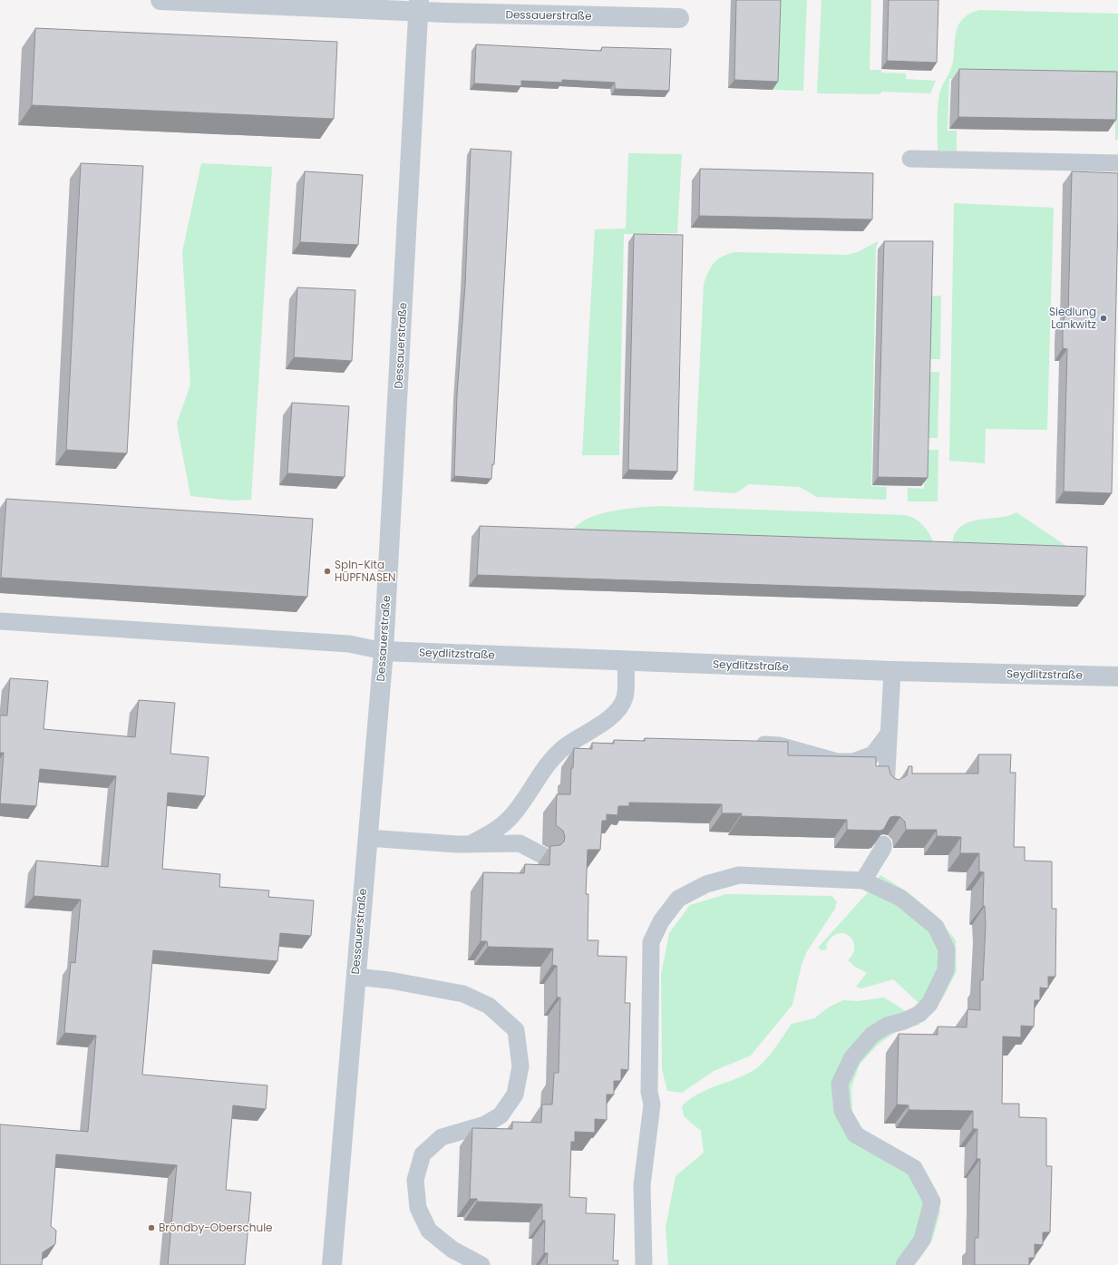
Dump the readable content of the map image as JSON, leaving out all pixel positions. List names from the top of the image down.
{
  "streets": {
    "street": ["Dessauerstraße", "Seydlitzstraße"]
  },
  "crossings": [
    ["Dessauerstraße", "Seydlitzstraße"]
  ],
  "places": ["Siedlung Lankwitz", "SpIn-Kita HÜPFNASEN", "Bröndby-Oberschule"]
}
